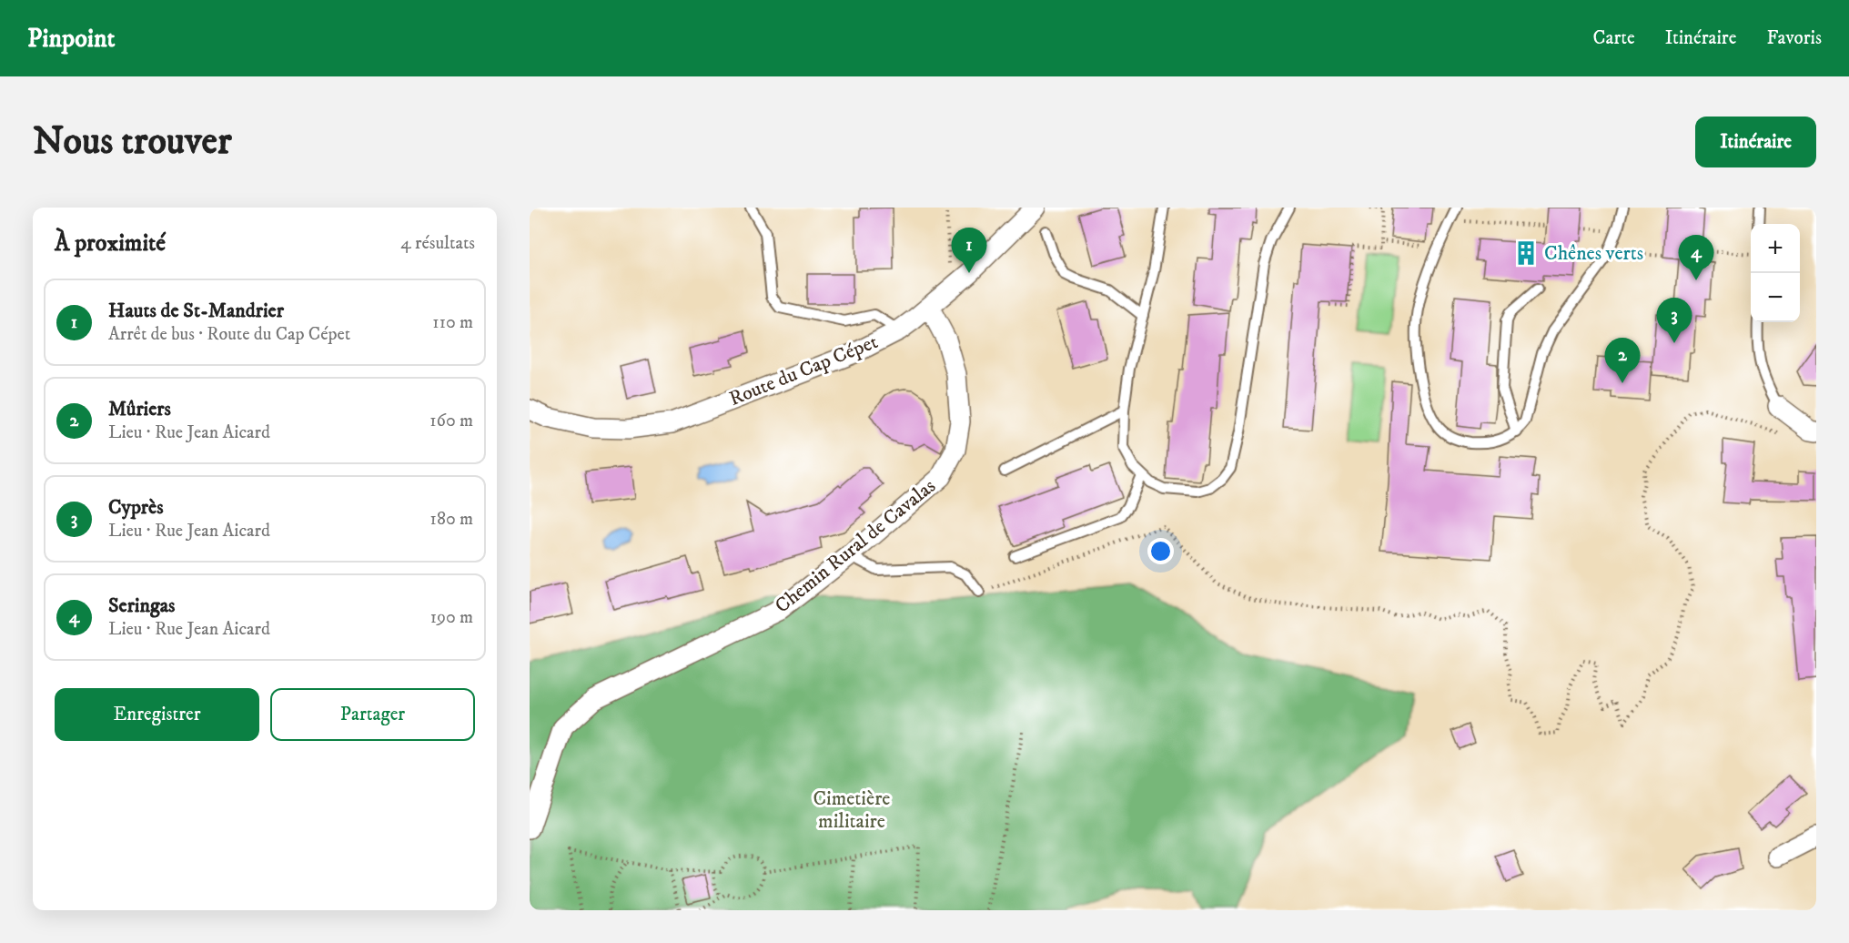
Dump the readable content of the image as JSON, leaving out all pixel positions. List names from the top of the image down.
{
  "streets": {
    "street": ["Route du Cap Cépet", "Chemin Rural de Cavalas"]
  },
  "crossings": [
    ["Route du Cap Cépet", "Chemin Rural de Cavalas"]
  ],
  "parks": ["Cimetière militaire"],
  "places": {
    "building": ["Chênes verts"]
  },
  "page": {
    "header": "Pinpoint",
    "nav": ["Carte", "Itinéraire", "Favoris"],
    "buttons": [
      "Itinéraire",
      ["Enregistrer", "Partager"]
    ],
    "title": "Nous trouver",
    "heading": ["À proximité", "4 résultats"],
    "map_buttons": ["+", "−"],
    "pins": [
      "1",
      "4",
      "3",
      "2"
    ],
    "list": [
      {
        "mark": "1",
        "name": "Hauts de St-Mandrier",
        "note": "Arrêt de bus · Route du Cap Cépet",
        "value": "110 m"
      },
      {
        "mark": "2",
        "name": "Mûriers",
        "note": "Lieu · Rue Jean Aicard",
        "value": "160 m"
      },
      {
        "mark": "3",
        "name": "Cyprès",
        "note": "Lieu · Rue Jean Aicard",
        "value": "180 m"
      },
      {
        "mark": "4",
        "name": "Seringas",
        "note": "Lieu · Rue Jean Aicard",
        "value": "190 m"
      }
    ]
  }
}
